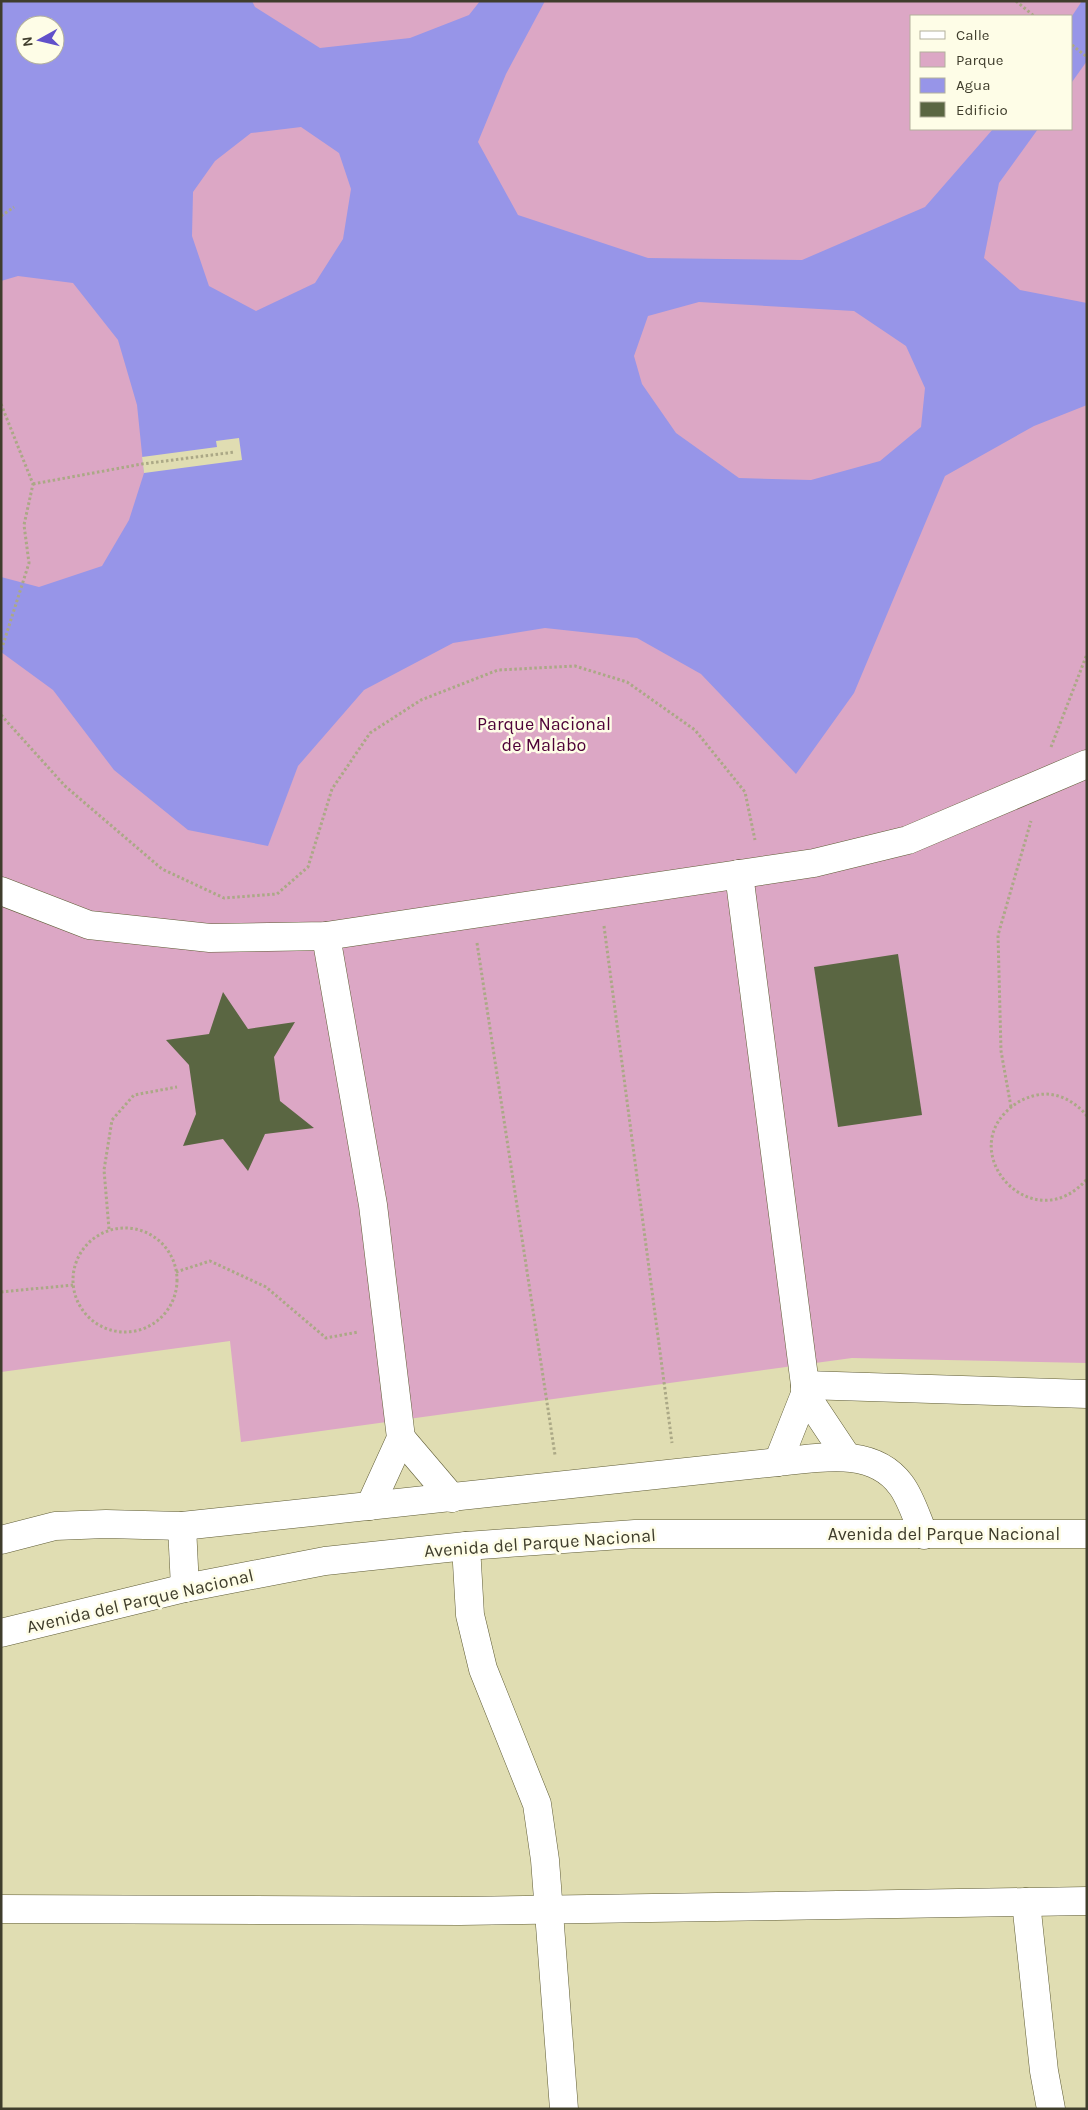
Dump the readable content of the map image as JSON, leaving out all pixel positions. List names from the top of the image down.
{
  "streets": {
    "street": ["Avenida del Parque Nacional"]
  },
  "parks": ["Parque Nacional de Malabo"],
  "legend": [
    "Calle",
    "Parque",
    "Agua",
    "Edificio"
  ],
  "north": "left"
}
